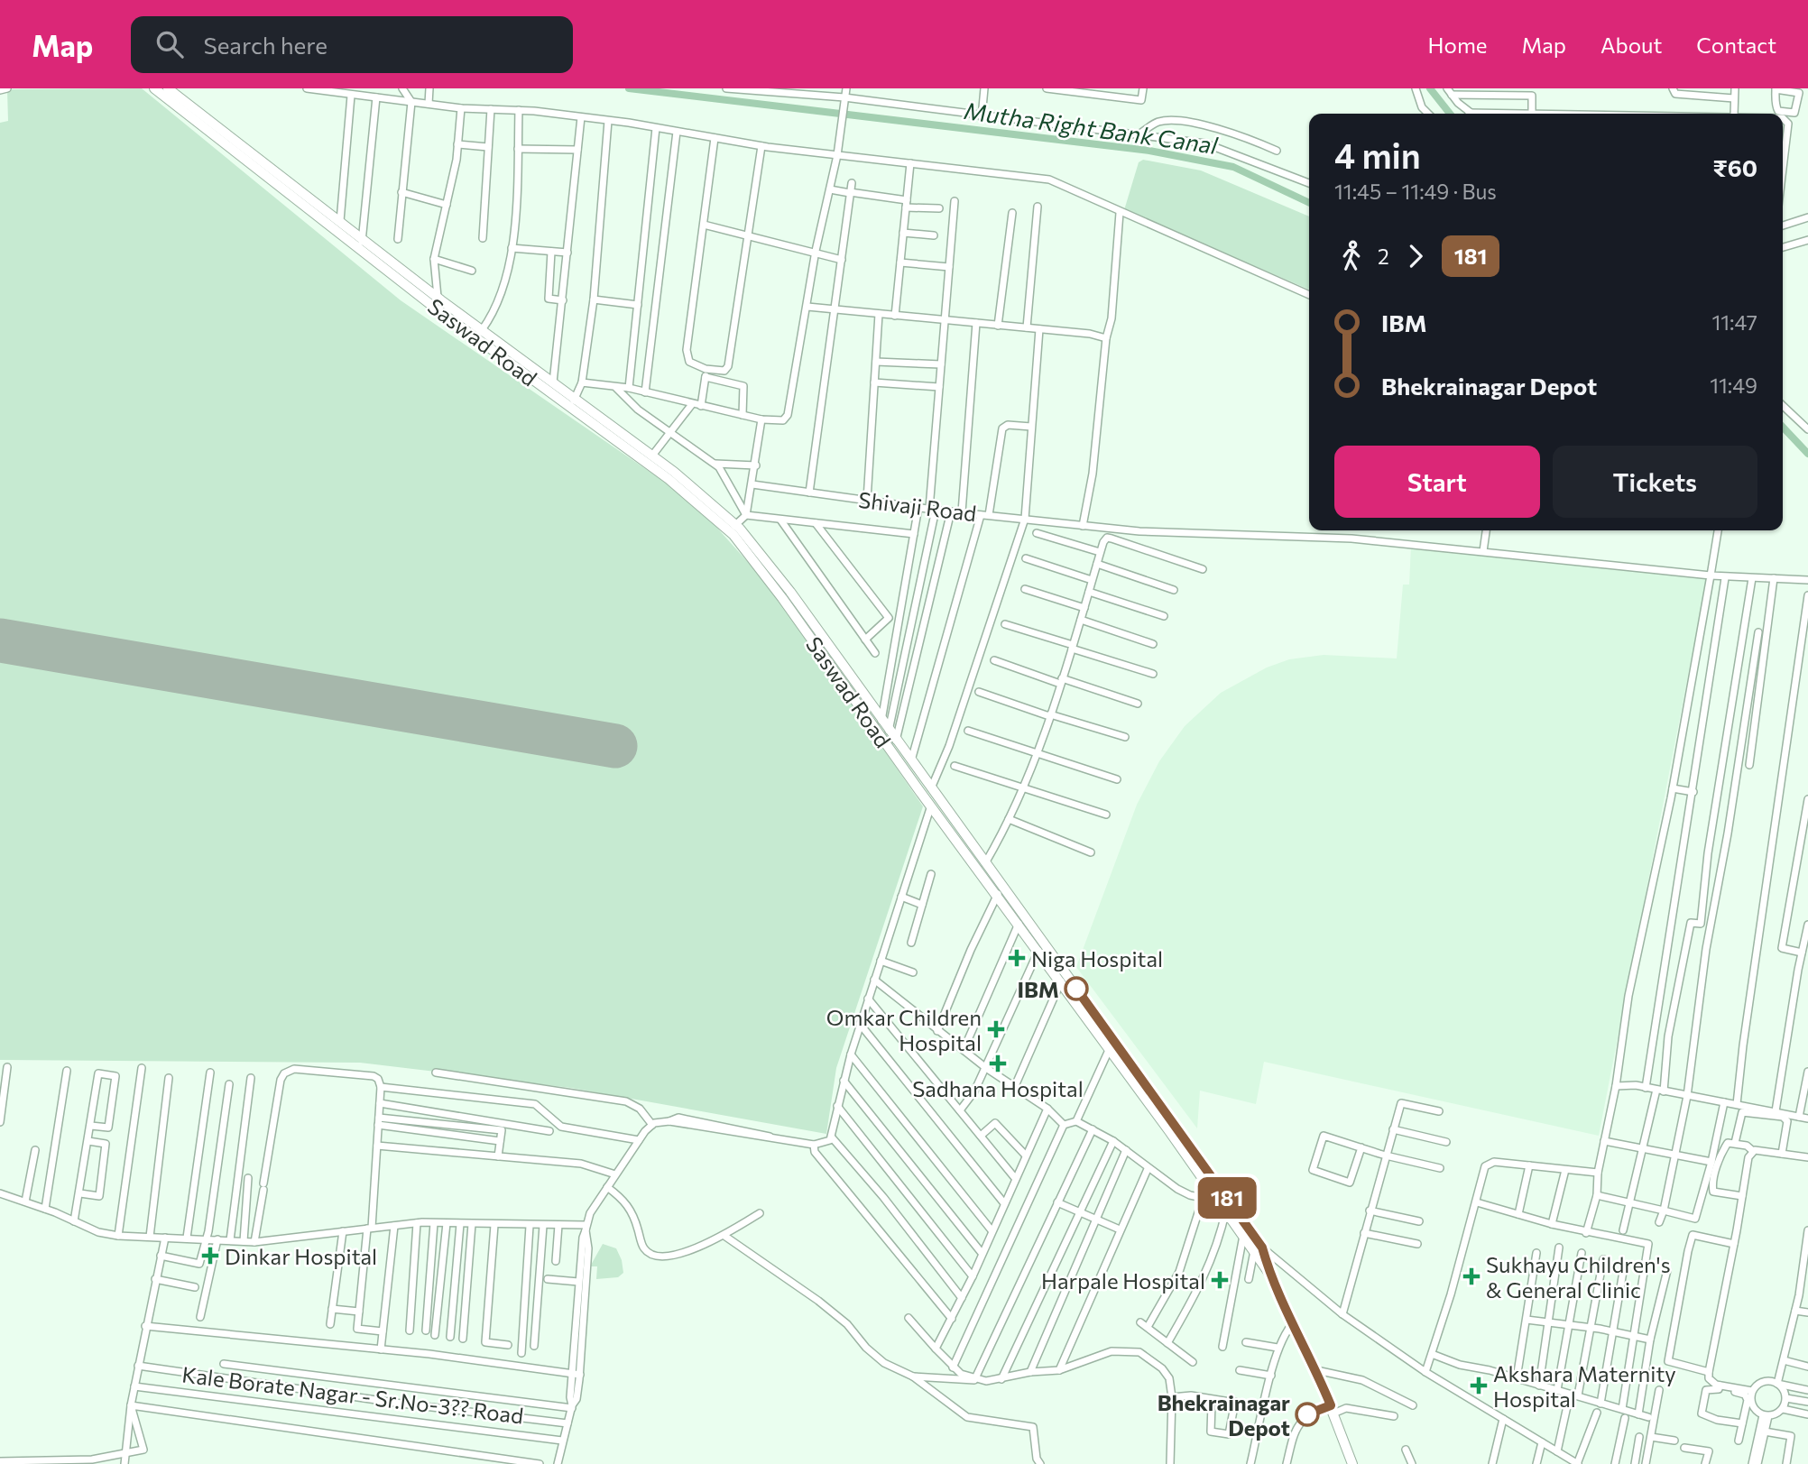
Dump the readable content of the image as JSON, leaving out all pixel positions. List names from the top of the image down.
{
  "streets": {
    "highway": ["Saswad Road"],
    "street": ["Shivaji Road", "Kale Borate Nagar - Sr.No-3?? Road"]
  },
  "water": ["Mutha Right Bank Canal"],
  "places": {
    "health": [
      "Niga Hospital",
      "Omkar Children Hospital",
      "Sadhana Hospital",
      "Dinkar Hospital",
      "Sukhayu Children's & General Clinic",
      "Harpale Hospital",
      "Akshara Maternity Hospital"
    ],
    "other": ["IBM", "Bhekrainagar Depot"]
  },
  "lines": ["bus line 181"],
  "page": {
    "header": "Map",
    "search": "Search here",
    "nav": [
      "Home",
      "Map",
      "About",
      "Contact"
    ],
    "on_map": "181",
    "heading": ["4 min", "11:45 – 11:49 · Bus", "₹60"],
    "legs": ["2", "181"],
    "list": [
      {
        "name": "IBM",
        "value": "11:47"
      },
      {
        "name": "Bhekrainagar Depot",
        "value": "11:49"
      }
    ],
    "buttons": ["Start", "Tickets"]
  }
}
